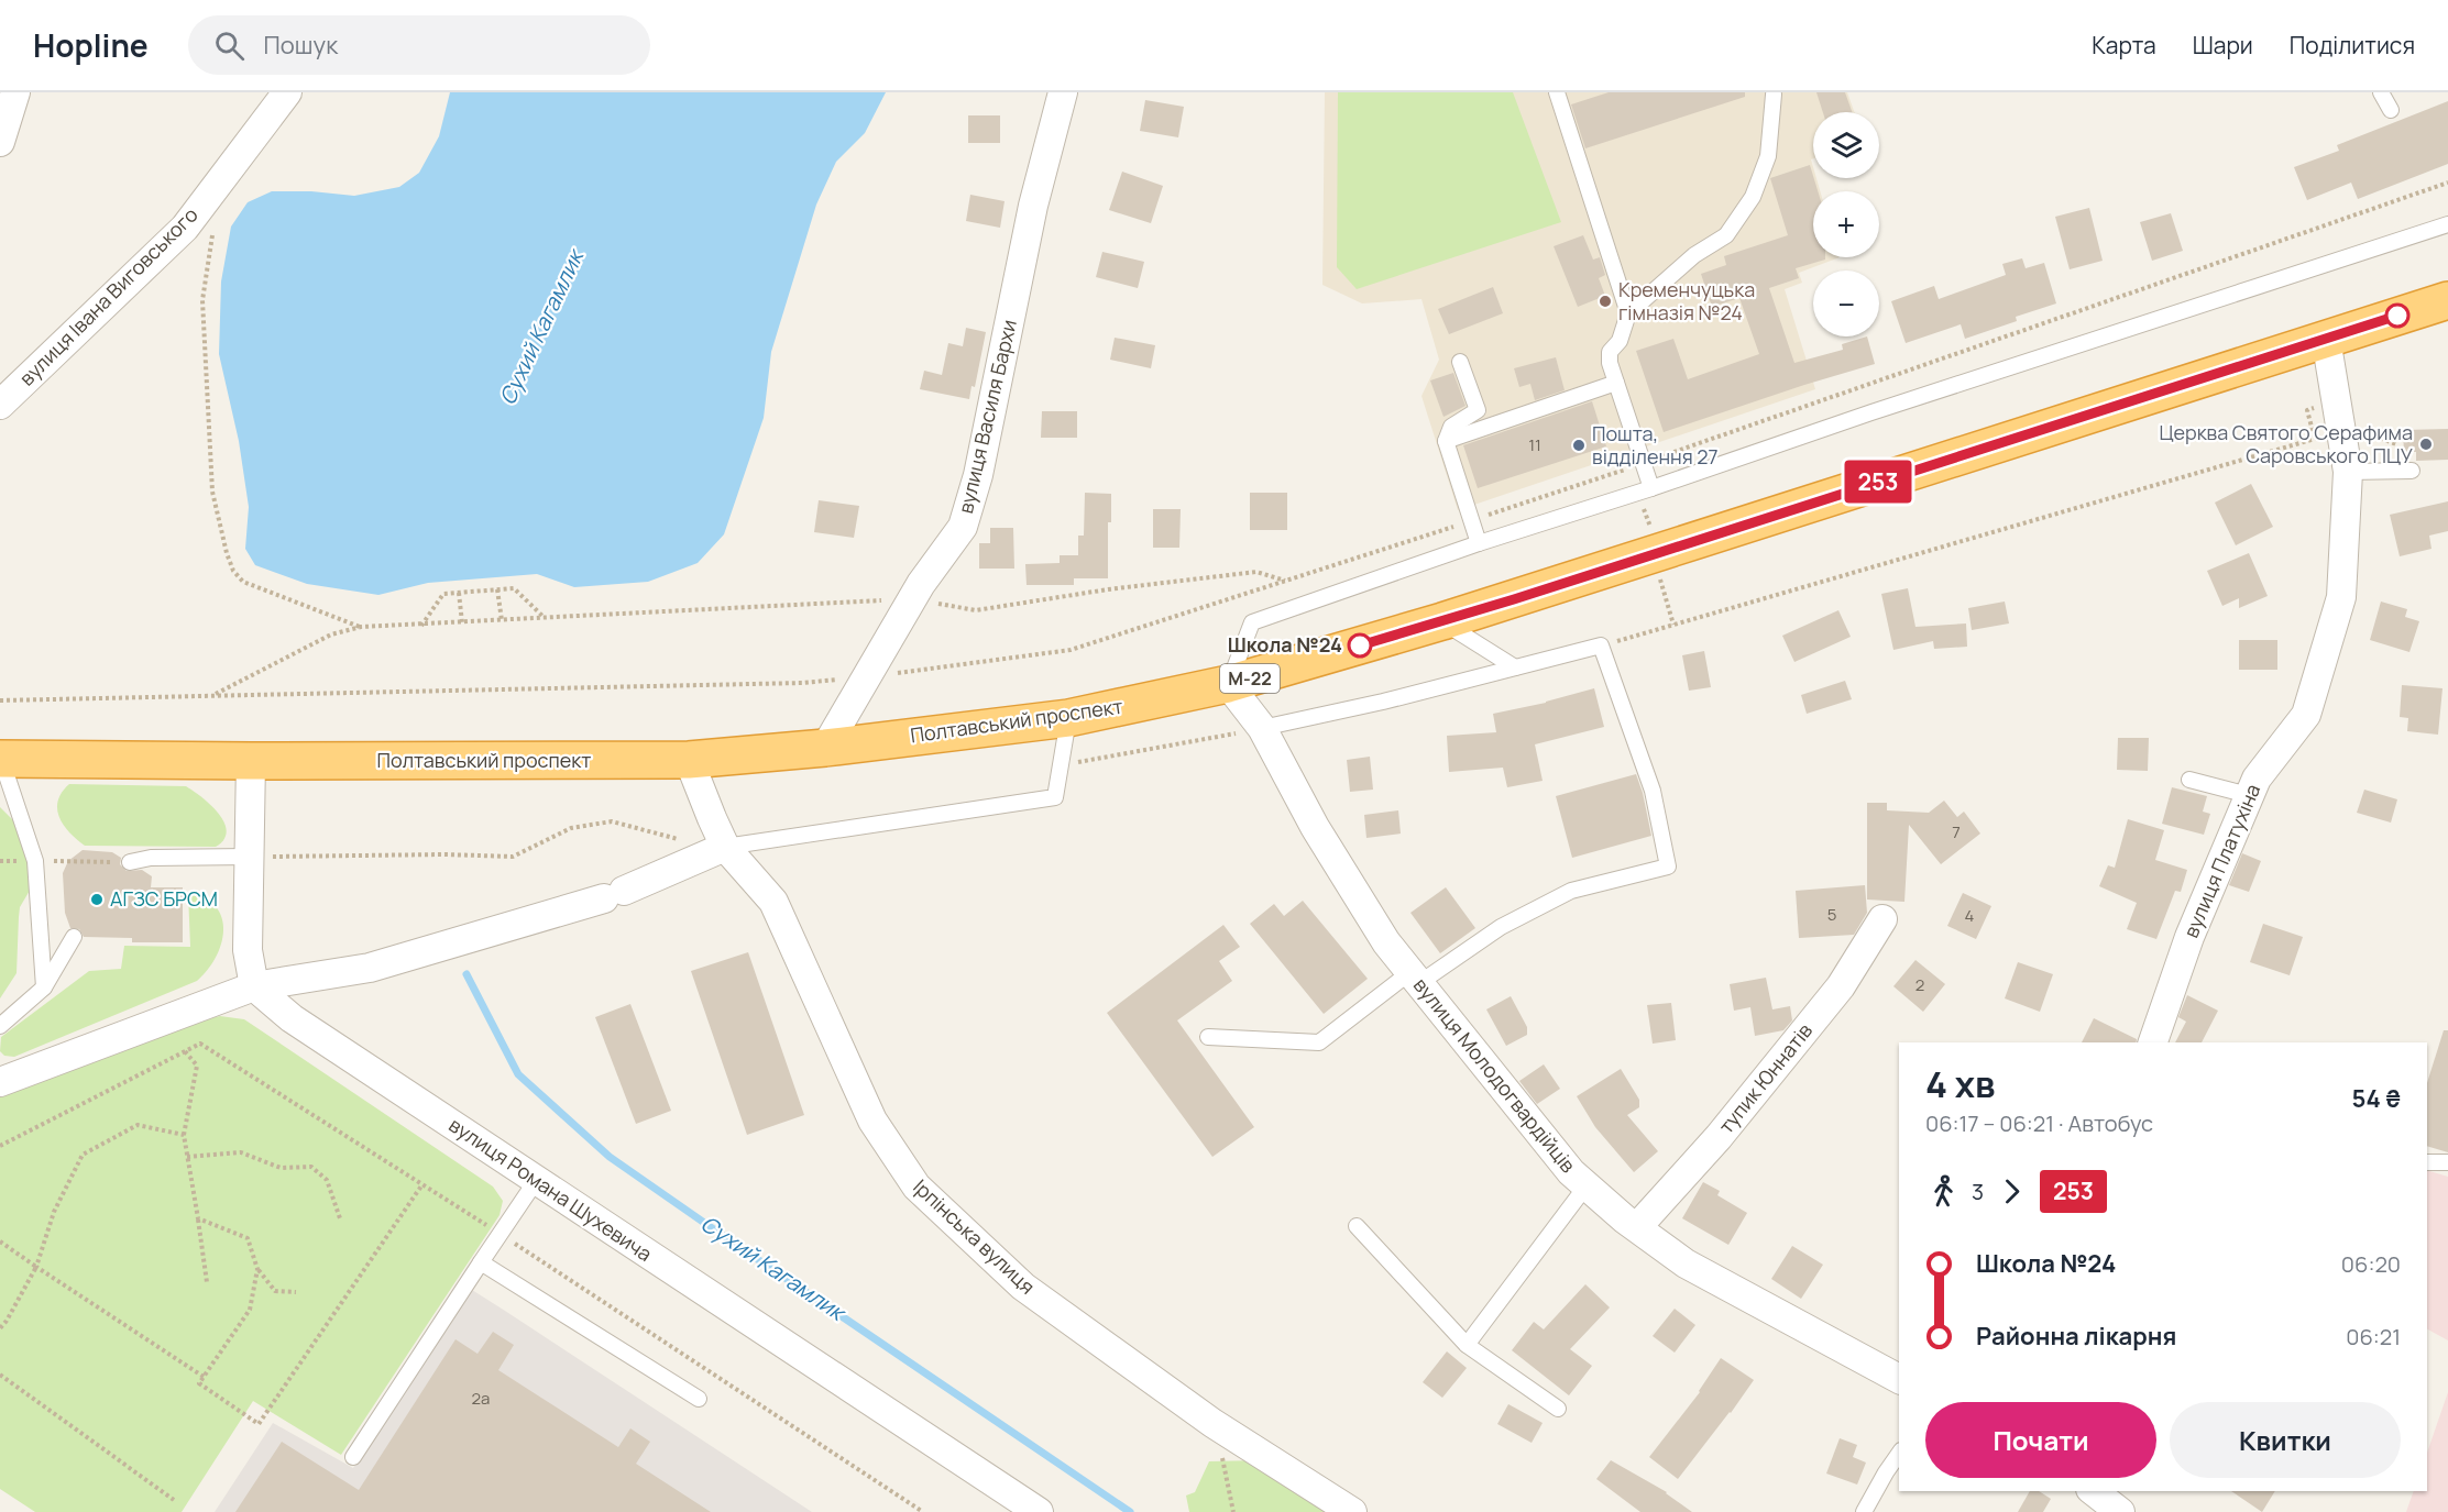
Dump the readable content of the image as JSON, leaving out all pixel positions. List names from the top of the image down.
{
  "streets": {
    "highway": ["М-22", "Полтавський проспект"],
    "street": [
      "вулиця Івана Виговського",
      "вулиця Василя Бархи",
      "вулиця Платухіна",
      "вулиця Молодогвардійців",
      "тупик Юннатів",
      "вулиця Романа Шухевича",
      "Ірпінська вулиця"
    ]
  },
  "crossings": [
    ["вулиця Василя Бархи", "Полтавський проспект"],
    ["Полтавський проспект", "вулиця Платухіна"],
    ["Полтавський проспект", "вулиця Молодогвардійців"],
    ["Полтавський проспект", "Ірпінська вулиця"],
    ["вулиця Молодогвардійців", "тупик Юннатів"]
  ],
  "water": ["Сухий Кагамлик"],
  "places": [
    "Кременчуцька гімназія №24",
    "Церква Святого Серафима Саровського ПЦУ",
    "Пошта, відділення 27",
    "Школа №24",
    "АГЗС БРСМ"
  ],
  "lines": ["bus line 253"],
  "house_numbers": [
    "11",
    "7",
    "5",
    "4",
    "2",
    "2а"
  ],
  "page": {
    "header": "Hopline",
    "search": "Пошук",
    "nav": ["Карта", "Шари", "Поділитися"],
    "on_map": "253",
    "map_buttons": ["+", "−"],
    "heading": ["4 хв", "06:17 – 06:21 · Автобус", "54 ₴"],
    "legs": ["3", "253"],
    "list": [
      {
        "name": "Школа №24",
        "value": "06:20"
      },
      {
        "name": "Районна лікарня",
        "value": "06:21"
      }
    ],
    "buttons": ["Почати", "Квитки"]
  }
}
